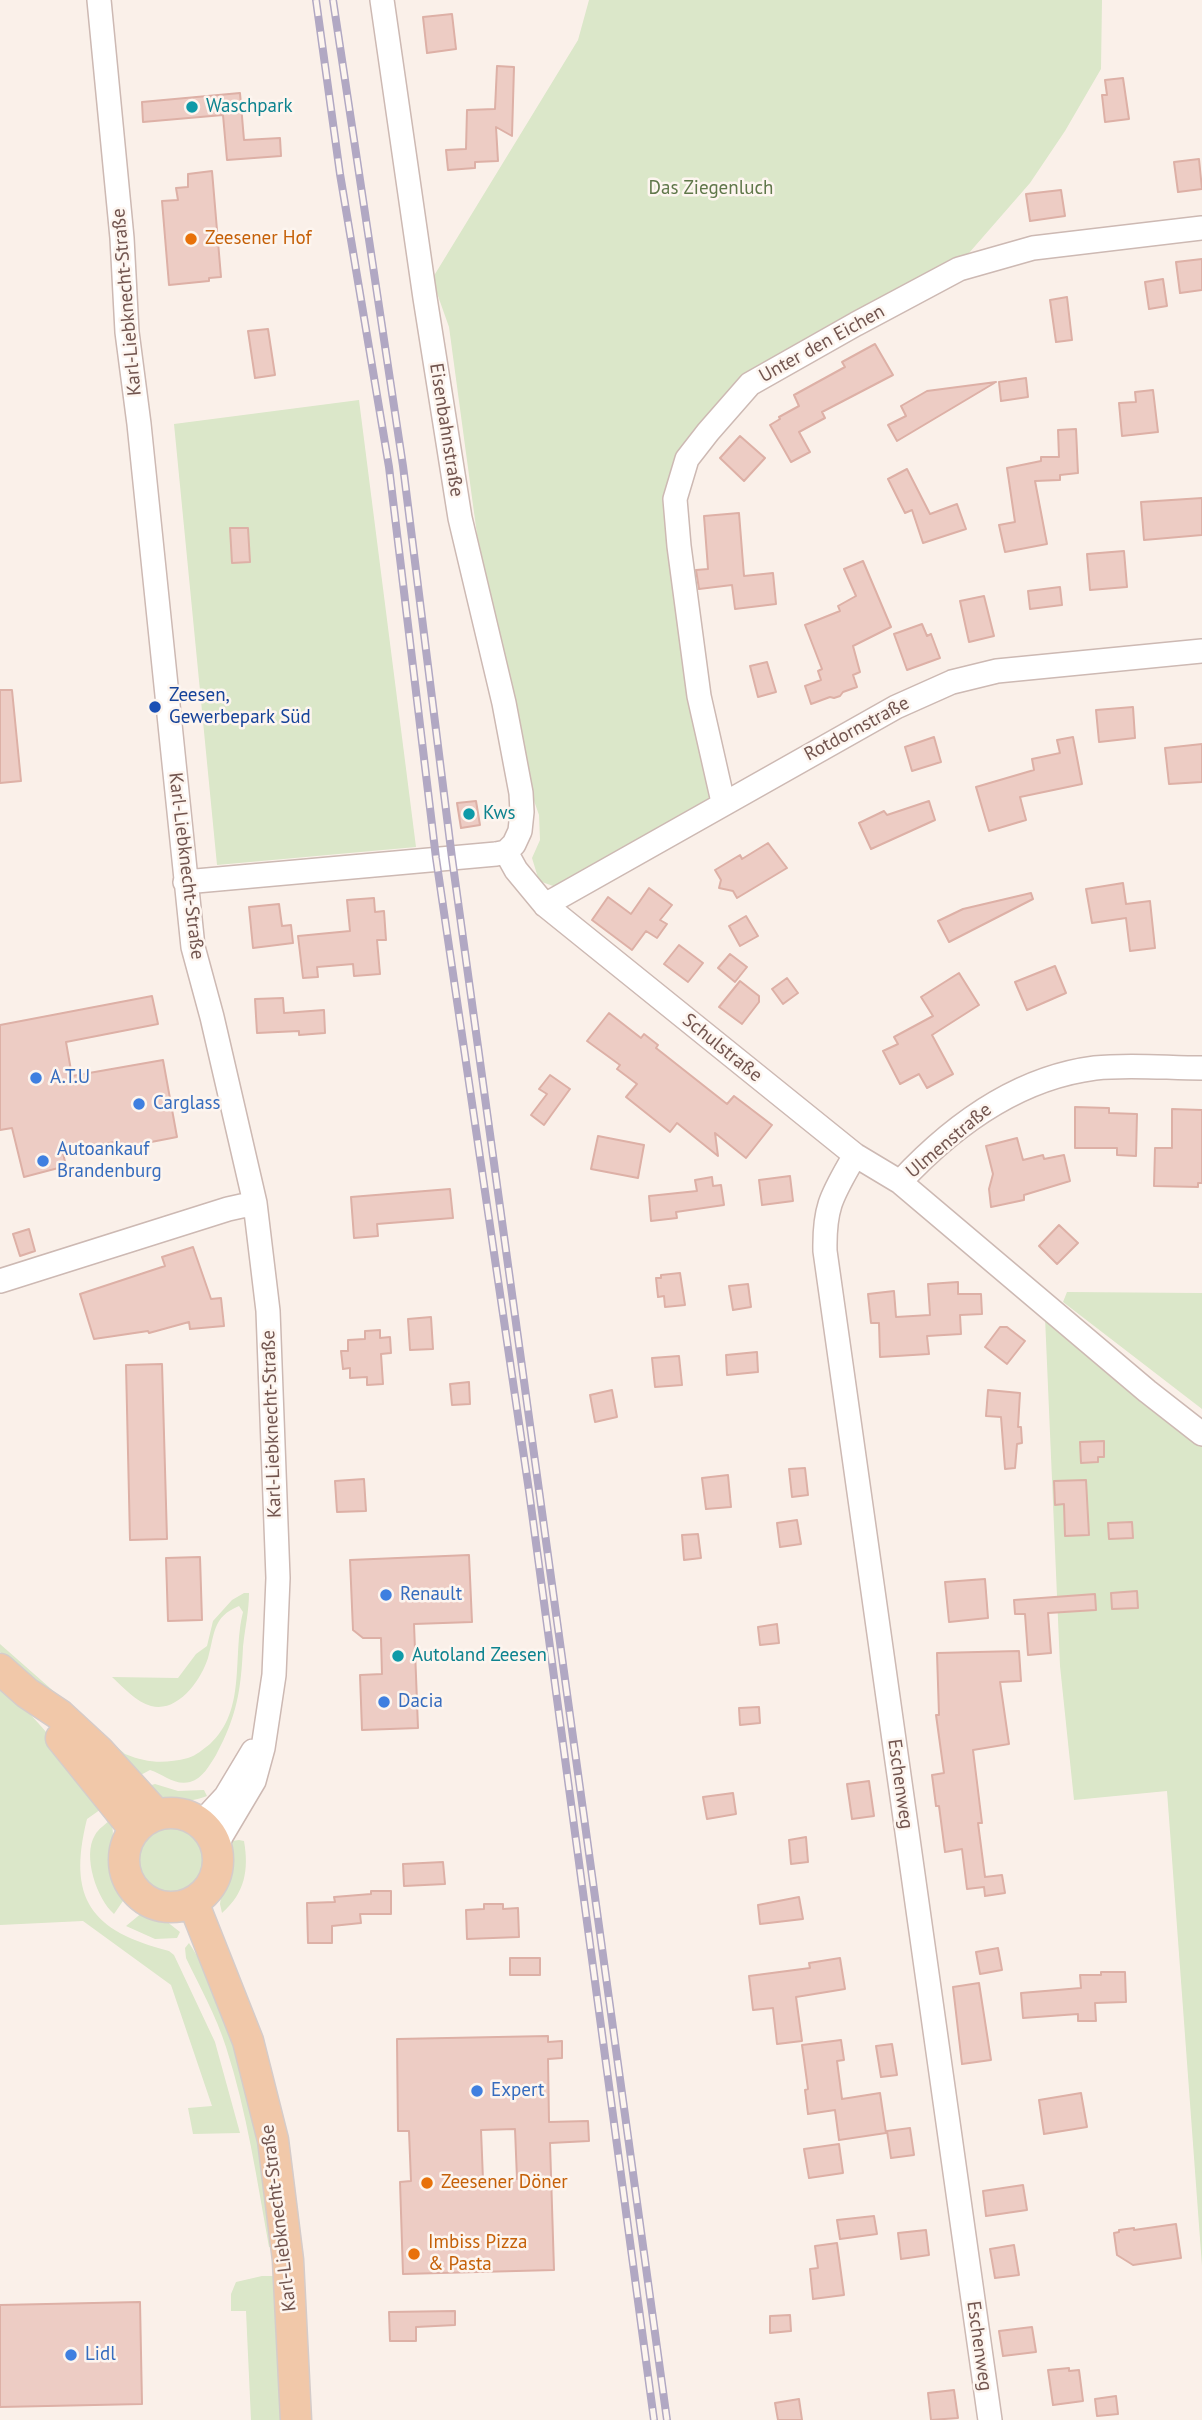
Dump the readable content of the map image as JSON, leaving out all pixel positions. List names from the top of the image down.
{
  "streets": {
    "main road": ["Karl-Liebknecht-Straße"],
    "street": [
      "Unter den Eichen",
      "Eisenbahnstraße",
      "Rotdornstraße",
      "Schulstraße",
      "Ulmenstraße",
      "Eschenweg"
    ]
  },
  "crossings": [
    ["Unter den Eichen", "Rotdornstraße"],
    ["Eisenbahnstraße", "Schulstraße"],
    ["Rotdornstraße", "Schulstraße"],
    ["Schulstraße", "Ulmenstraße"],
    ["Schulstraße", "Eschenweg"]
  ],
  "parks": ["Das Ziegenluch"],
  "places": [
    "Waschpark",
    "Zeesener Hof",
    "Zeesen, Gewerbepark Süd",
    "Kws",
    "A.T.U",
    "Carglass",
    "Autoankauf Brandenburg",
    "Renault",
    "Autoland Zeesen",
    "Dacia",
    "Expert",
    "Zeesener Döner",
    "Imbiss Pizza & Pasta",
    "Lidl"
  ]
}
